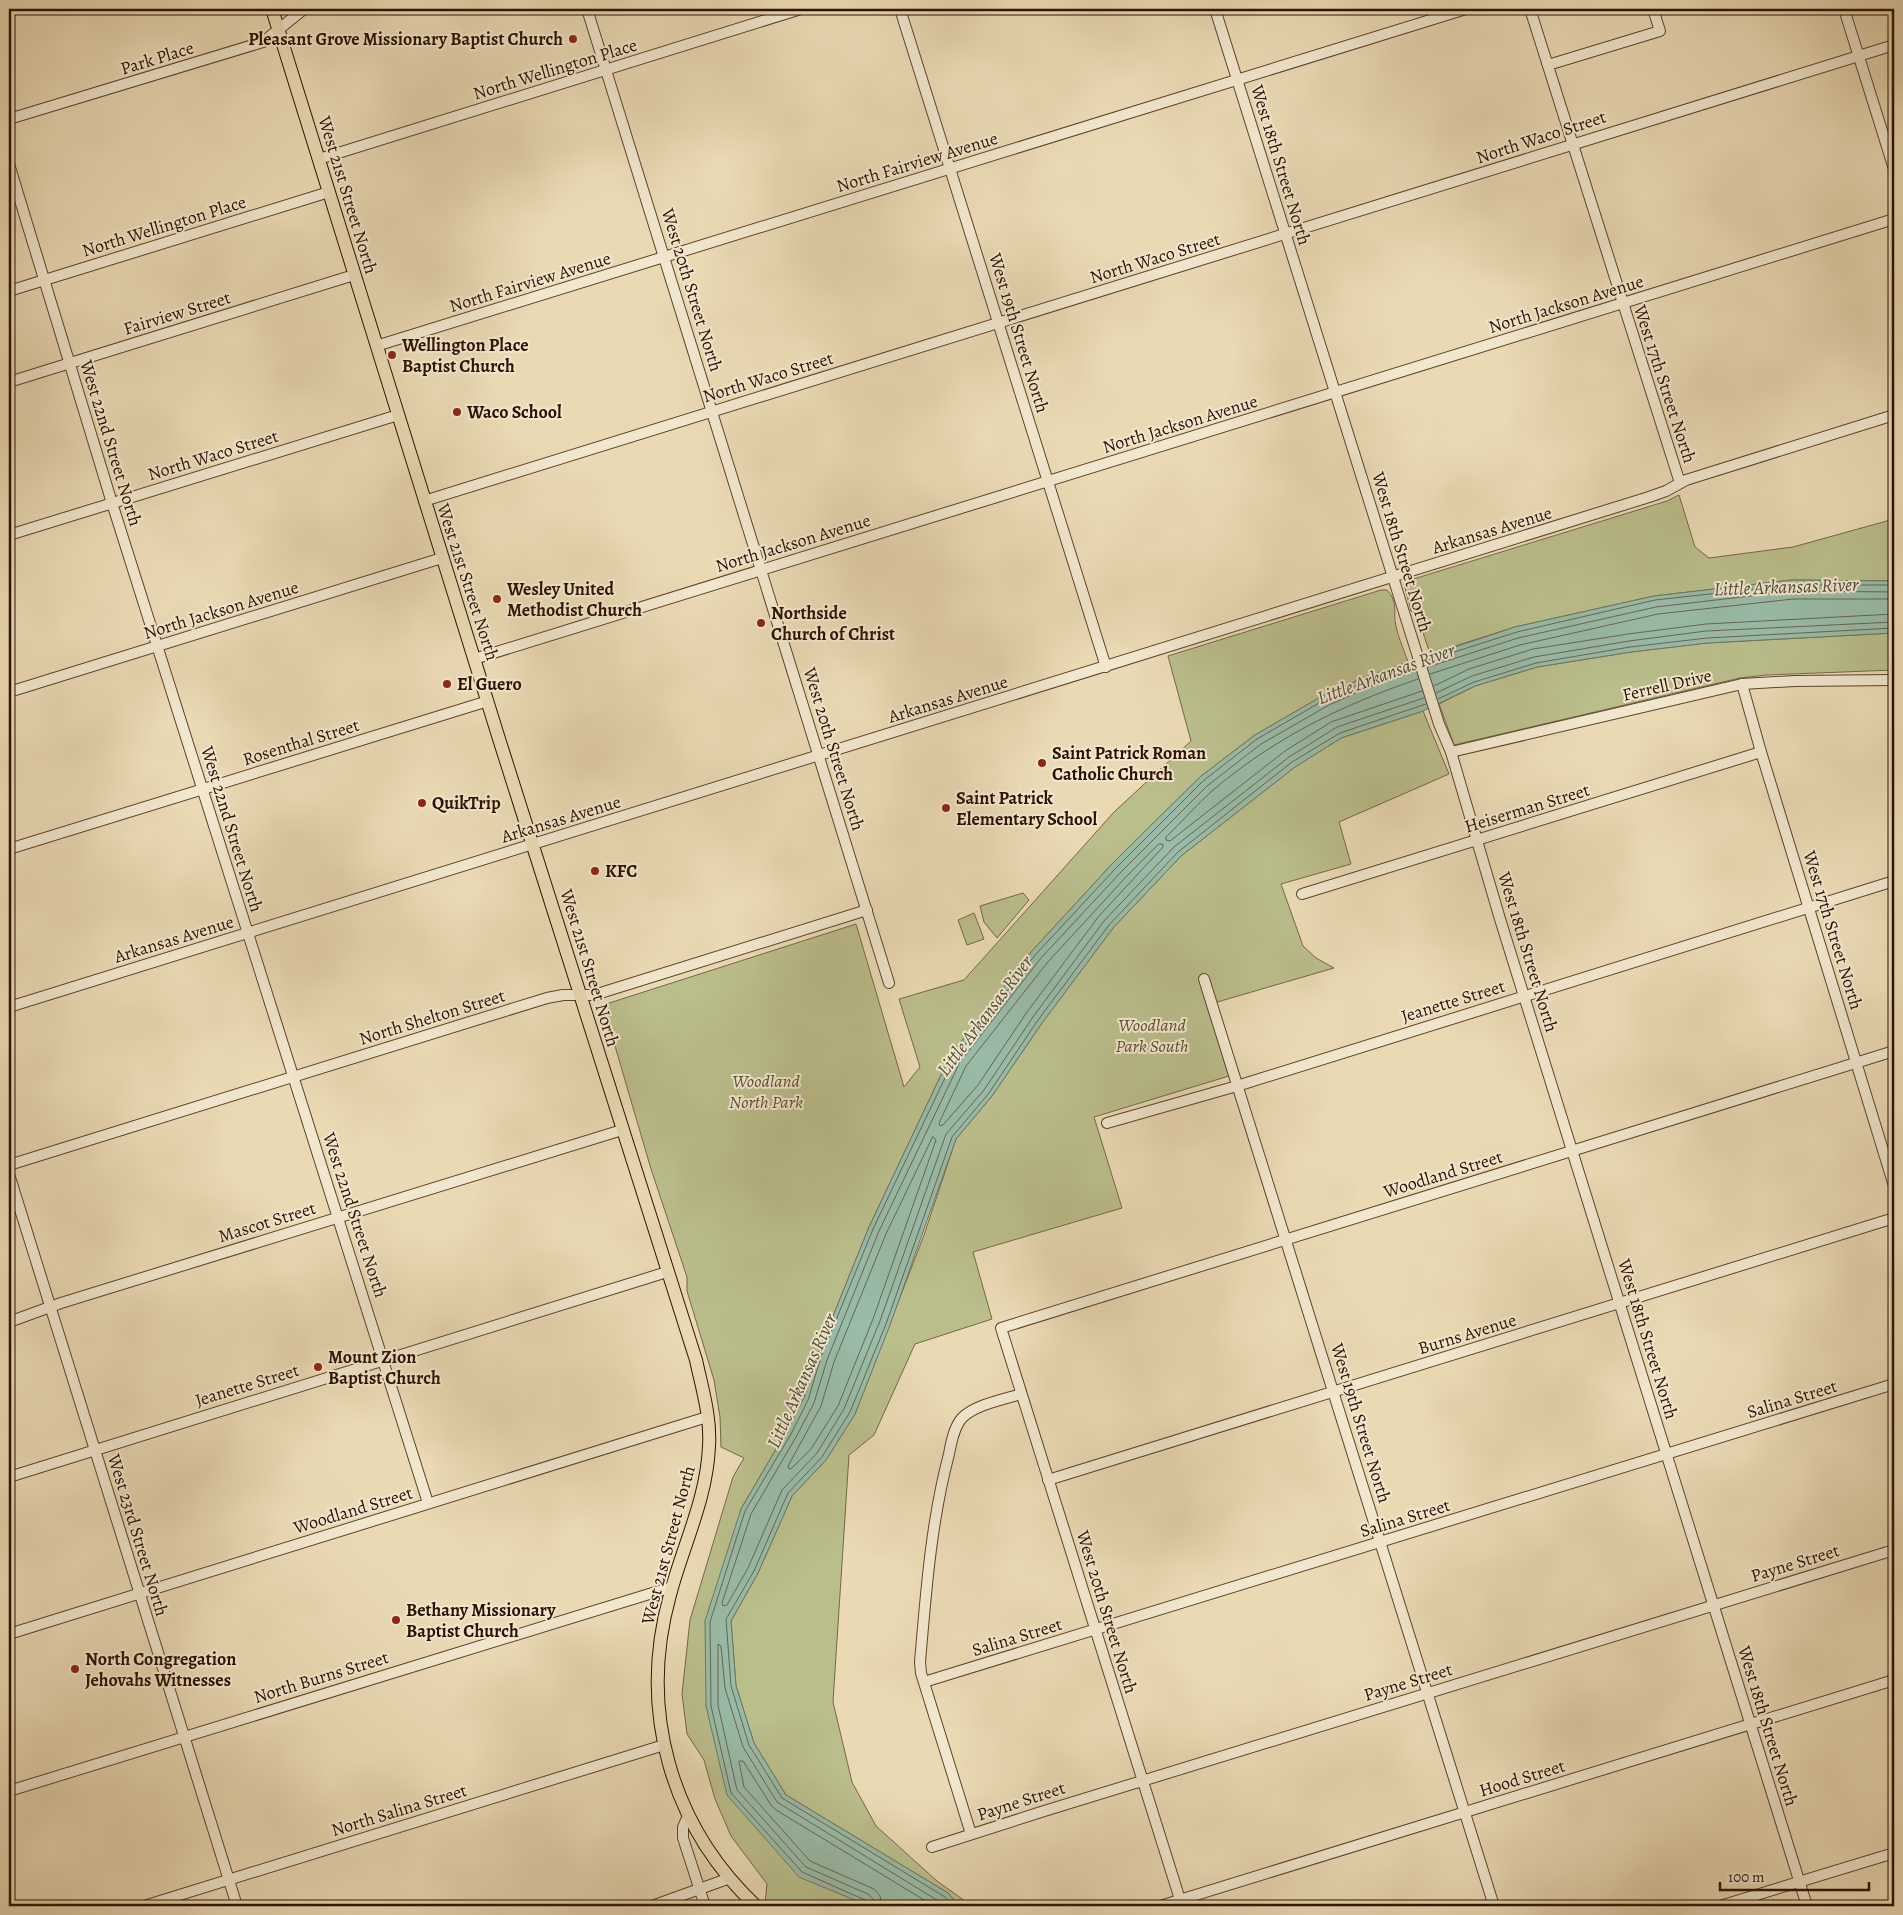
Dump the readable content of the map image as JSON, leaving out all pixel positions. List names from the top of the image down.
{
  "streets": {
    "main road": ["West 21st Street North"],
    "street": [
      "Park Place",
      "North Wellington Place",
      "North Waco Street",
      "North Fairview Avenue",
      "West 18th Street North",
      "West 20th Street North",
      "North Jackson Avenue",
      "Fairview Street",
      "West 19th Street North",
      "West 17th Street North",
      "West 22nd Street North",
      "Arkansas Avenue",
      "Ferrell Drive",
      "Rosenthal Street",
      "Heiserman Street",
      "Jeanette Street",
      "North Shelton Street",
      "Woodland Street",
      "Mascot Street",
      "Burns Avenue",
      "Salina Street",
      "West 23rd Street North",
      "Payne Street",
      "North Burns Street",
      "Hood Street",
      "North Salina Street"
    ]
  },
  "crossings": [
    ["Park Place", "West 21st Street North"],
    ["North Wellington Place", "West 21st Street North"],
    ["North Wellington Place", "West 20th Street North"],
    ["North Wellington Place", "West 22nd Street North"],
    ["North Waco Street", "West 18th Street North"],
    ["North Waco Street", "West 21st Street North"],
    ["North Waco Street", "West 20th Street North"],
    ["North Waco Street", "West 19th Street North"],
    ["North Waco Street", "West 17th Street North"],
    ["North Waco Street", "West 22nd Street North"],
    ["North Fairview Avenue", "West 18th Street North"],
    ["North Fairview Avenue", "West 21st Street North"],
    ["North Fairview Avenue", "West 20th Street North"],
    ["North Fairview Avenue", "West 19th Street North"],
    ["West 18th Street North", "North Jackson Avenue"],
    ["West 18th Street North", "Arkansas Avenue"],
    ["West 18th Street North", "Ferrell Drive"],
    ["West 18th Street North", "Heiserman Street"],
    ["West 18th Street North", "Jeanette Street"],
    ["West 18th Street North", "Woodland Street"],
    ["West 18th Street North", "Burns Avenue"],
    ["West 18th Street North", "Salina Street"],
    ["West 18th Street North", "Payne Street"],
    ["West 18th Street North", "Hood Street"],
    ["West 21st Street North", "North Jackson Avenue"],
    ["West 21st Street North", "Fairview Street"],
    ["West 21st Street North", "Arkansas Avenue"],
    ["West 21st Street North", "Rosenthal Street"],
    ["West 21st Street North", "Jeanette Street"],
    ["West 21st Street North", "North Shelton Street"],
    ["West 21st Street North", "Woodland Street"],
    ["West 21st Street North", "Mascot Street"],
    ["West 21st Street North", "North Burns Street"],
    ["West 21st Street North", "North Salina Street"],
    ["West 20th Street North", "North Jackson Avenue"],
    ["West 20th Street North", "Arkansas Avenue"],
    ["West 20th Street North", "North Shelton Street"],
    ["West 20th Street North", "Woodland Street"],
    ["West 20th Street North", "Burns Avenue"],
    ["West 20th Street North", "Salina Street"],
    ["West 20th Street North", "Payne Street"],
    ["West 20th Street North", "Hood Street"],
    ["North Jackson Avenue", "West 19th Street North"],
    ["North Jackson Avenue", "West 17th Street North"],
    ["North Jackson Avenue", "West 22nd Street North"],
    ["Fairview Street", "West 22nd Street North"],
    ["West 19th Street North", "Arkansas Avenue"],
    ["West 19th Street North", "Jeanette Street"],
    ["West 19th Street North", "Woodland Street"],
    ["West 19th Street North", "Burns Avenue"],
    ["West 19th Street North", "Salina Street"],
    ["West 19th Street North", "Payne Street"],
    ["West 19th Street North", "Hood Street"],
    ["West 17th Street North", "Arkansas Avenue"],
    ["West 17th Street North", "Ferrell Drive"],
    ["West 17th Street North", "Heiserman Street"],
    ["West 17th Street North", "Jeanette Street"],
    ["West 17th Street North", "Woodland Street"],
    ["West 22nd Street North", "Arkansas Avenue"],
    ["West 22nd Street North", "Rosenthal Street"],
    ["West 22nd Street North", "Jeanette Street"],
    ["West 22nd Street North", "North Shelton Street"],
    ["West 22nd Street North", "Woodland Street"],
    ["West 22nd Street North", "Mascot Street"],
    ["Jeanette Street", "West 23rd Street North"],
    ["Woodland Street", "West 23rd Street North"],
    ["Mascot Street", "West 23rd Street North"],
    ["West 23rd Street North", "North Burns Street"],
    ["West 23rd Street North", "North Salina Street"]
  ],
  "water": ["Little Arkansas River"],
  "parks": ["Woodland Park South", "Woodland North Park"],
  "places": [
    "Pleasant Grove Missionary Baptist Church",
    "Wellington Place Baptist Church",
    "Waco School",
    "Wesley United Methodist Church",
    "Northside Church of Christ",
    "El Guero",
    "Saint Patrick Roman Catholic Church",
    "QuikTrip",
    "Saint Patrick Elementary School",
    "KFC",
    "Mount Zion Baptist Church",
    "Bethany Missionary Baptist Church",
    "North Congregation Jehovahs Witnesses"
  ],
  "scale_bar": "100 m"
}
